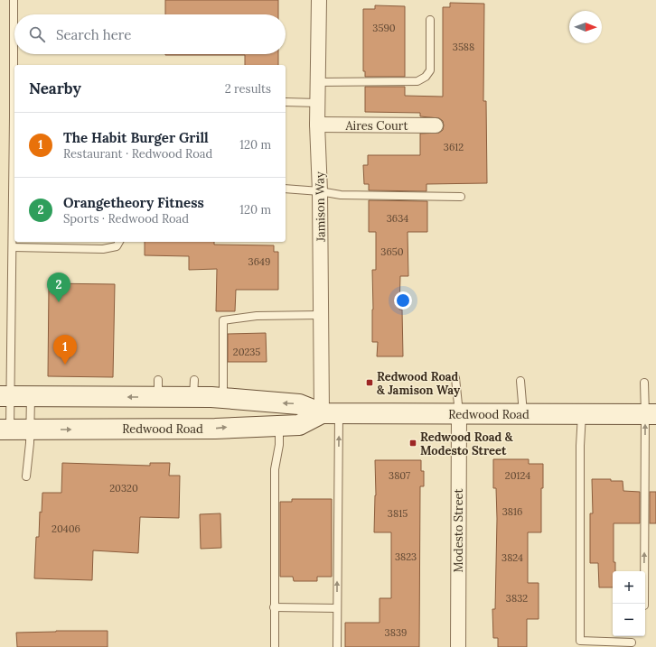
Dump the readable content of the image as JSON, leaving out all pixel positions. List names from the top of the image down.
{
  "streets": {
    "main road": ["Redwood Road"],
    "street": ["Aires Court", "Jamison Way", "Modesto Street"]
  },
  "crossings": [
    ["Aires Court", "Jamison Way"],
    ["Jamison Way", "Redwood Road"],
    ["Redwood Road", "Modesto Street"]
  ],
  "places": {
    "transit": ["Redwood Road & Jamison Way", "Redwood Road & Modesto Street"]
  },
  "house_numbers": [
    "3590",
    "3588",
    "3612",
    "3634",
    "3650",
    "3649",
    "20235",
    "3807",
    "20124",
    "20320",
    "3816",
    "3815",
    "20406",
    "3823",
    "3824",
    "3832",
    "3839"
  ],
  "north": "right",
  "page": {
    "search": "Search here",
    "heading": ["Nearby", "2 results"],
    "list": [
      {
        "mark": "1",
        "name": "The Habit Burger Grill",
        "note": "Restaurant · Redwood Road",
        "value": "120 m"
      },
      {
        "mark": "2",
        "name": "Orangetheory Fitness",
        "note": "Sports · Redwood Road",
        "value": "120 m"
      }
    ],
    "pins": ["2", "1"],
    "map_buttons": ["+", "−"]
  }
}
